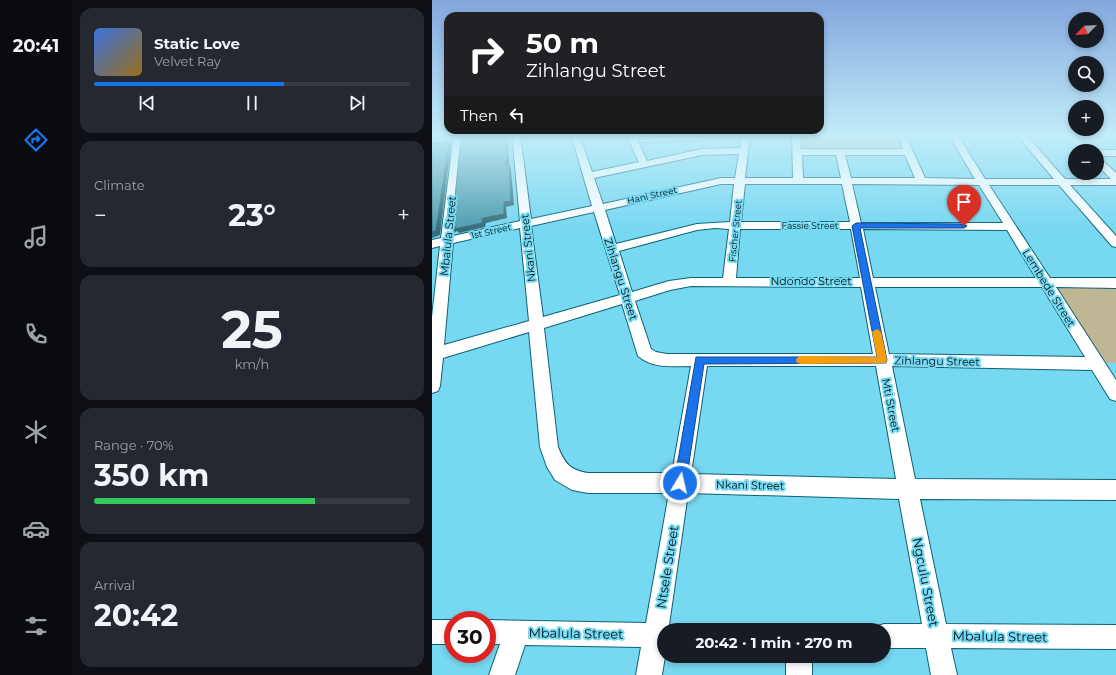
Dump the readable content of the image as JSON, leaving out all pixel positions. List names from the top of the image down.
{
  "streets": {
    "street": [
      "Hani Street",
      "Fassie Street",
      "1st Street",
      "Fischer Street",
      "Mbalula Street",
      "Nkani Street",
      "Zihlangu Street",
      "Ndondo Street",
      "Lembede Street",
      "Mti Street",
      "Ntsele Street",
      "Ngculu Street"
    ]
  },
  "crossings": [
    ["Hani Street", "1st Street"],
    ["Hani Street", "Fischer Street"],
    ["Hani Street", "Nkani Street"],
    ["Hani Street", "Zihlangu Street"],
    ["Hani Street", "Lembede Street"],
    ["Hani Street", "Mti Street"],
    ["Fassie Street", "Fischer Street"],
    ["Fassie Street", "Zihlangu Street"],
    ["Fassie Street", "Lembede Street"],
    ["Fassie Street", "Mti Street"],
    ["1st Street", "Mbalula Street"],
    ["1st Street", "Nkani Street"],
    ["Fischer Street", "Ndondo Street"],
    ["Mbalula Street", "Ndondo Street"],
    ["Mbalula Street", "Ngculu Street"],
    ["Nkani Street", "Ndondo Street"],
    ["Nkani Street", "Mti Street"],
    ["Nkani Street", "Ntsele Street"],
    ["Nkani Street", "Ngculu Street"],
    ["Zihlangu Street", "Ndondo Street"],
    ["Zihlangu Street", "Lembede Street"],
    ["Zihlangu Street", "Mti Street"],
    ["Zihlangu Street", "Ntsele Street"],
    ["Ndondo Street", "Lembede Street"],
    ["Ndondo Street", "Mti Street"],
    ["Mti Street", "Ngculu Street"]
  ],
  "north": "bottom left",
  "page": {
    "tabs": "20:41",
    "map_buttons": ["+", "−"],
    "turn": ["50 m", "Zihlangu Street"],
    "song": ["Static Love", "Velvet Ray"],
    "then": "Then",
    "tile": [
      "Climate",
      ["25", "km/h"],
      ["Range · 70%", "350 km"],
      ["Arrival", "20:42"]
    ],
    "heat": ["−", "23°", "+"],
    "limit": "30",
    "trip": "20:42 · 1 min · 270 m"
  }
}
